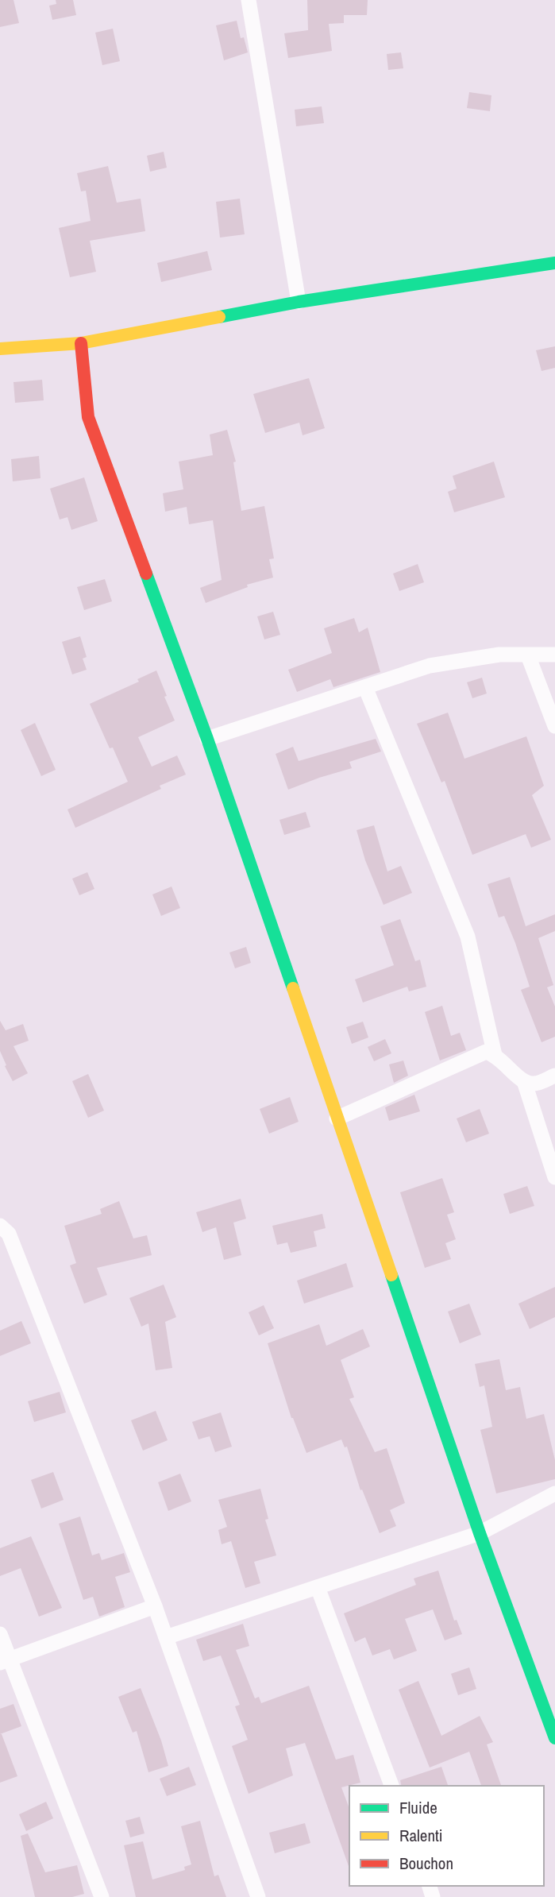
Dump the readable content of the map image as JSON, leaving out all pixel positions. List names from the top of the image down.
{
  "legend": ["Fluide", "Ralenti", "Bouchon"]
}
